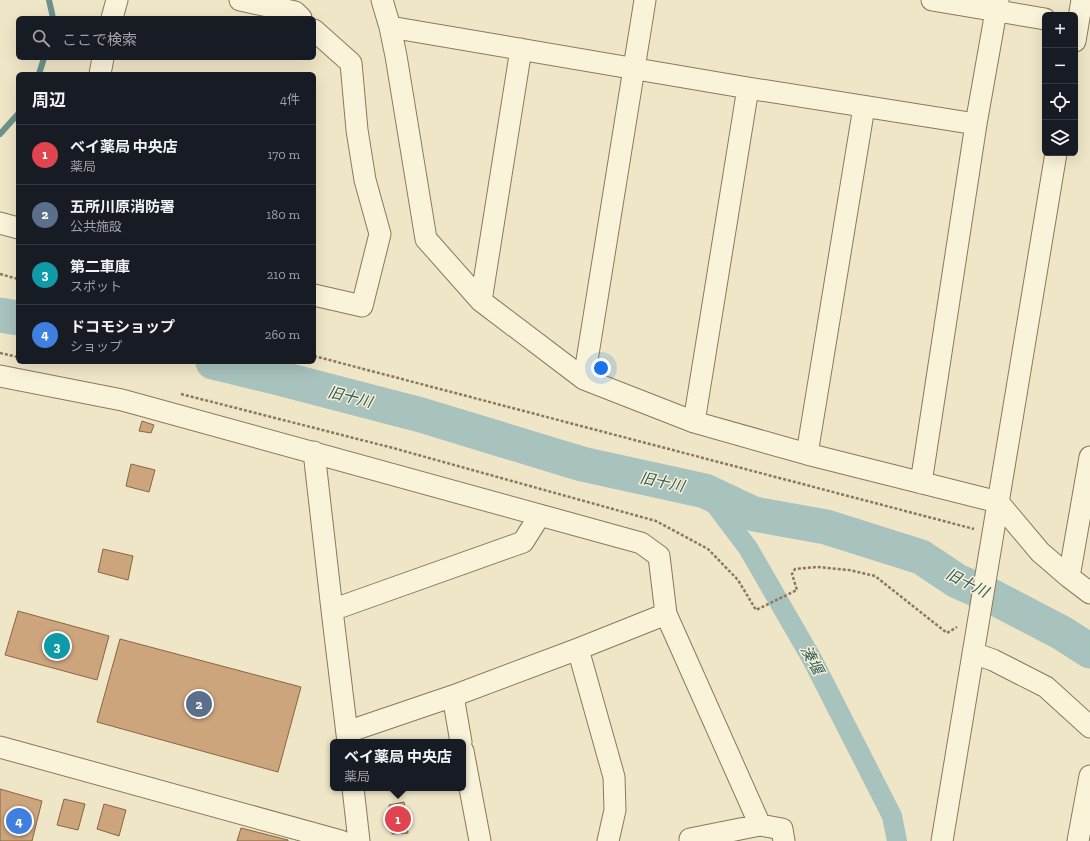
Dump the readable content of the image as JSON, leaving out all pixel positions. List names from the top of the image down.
{
  "water": ["旧十川", "湊堰"],
  "page": {
    "map_buttons": ["+", "−"],
    "search": "ここで検索",
    "heading": ["周辺", "4件"],
    "list": [
      {
        "mark": "1",
        "name": "ベイ薬局 中央店",
        "note": "薬局",
        "value": "170 m"
      },
      {
        "mark": "2",
        "name": "五所川原消防署",
        "note": "公共施設",
        "value": "180 m"
      },
      {
        "mark": "3",
        "name": "第二車庫",
        "note": "スポット",
        "value": "210 m"
      },
      {
        "mark": "4",
        "name": "ドコモショップ",
        "note": "ショップ",
        "value": "260 m"
      }
    ],
    "pins": [
      "3",
      "2",
      "1",
      "4"
    ],
    "popup": ["ベイ薬局 中央店", "薬局"]
  }
}
